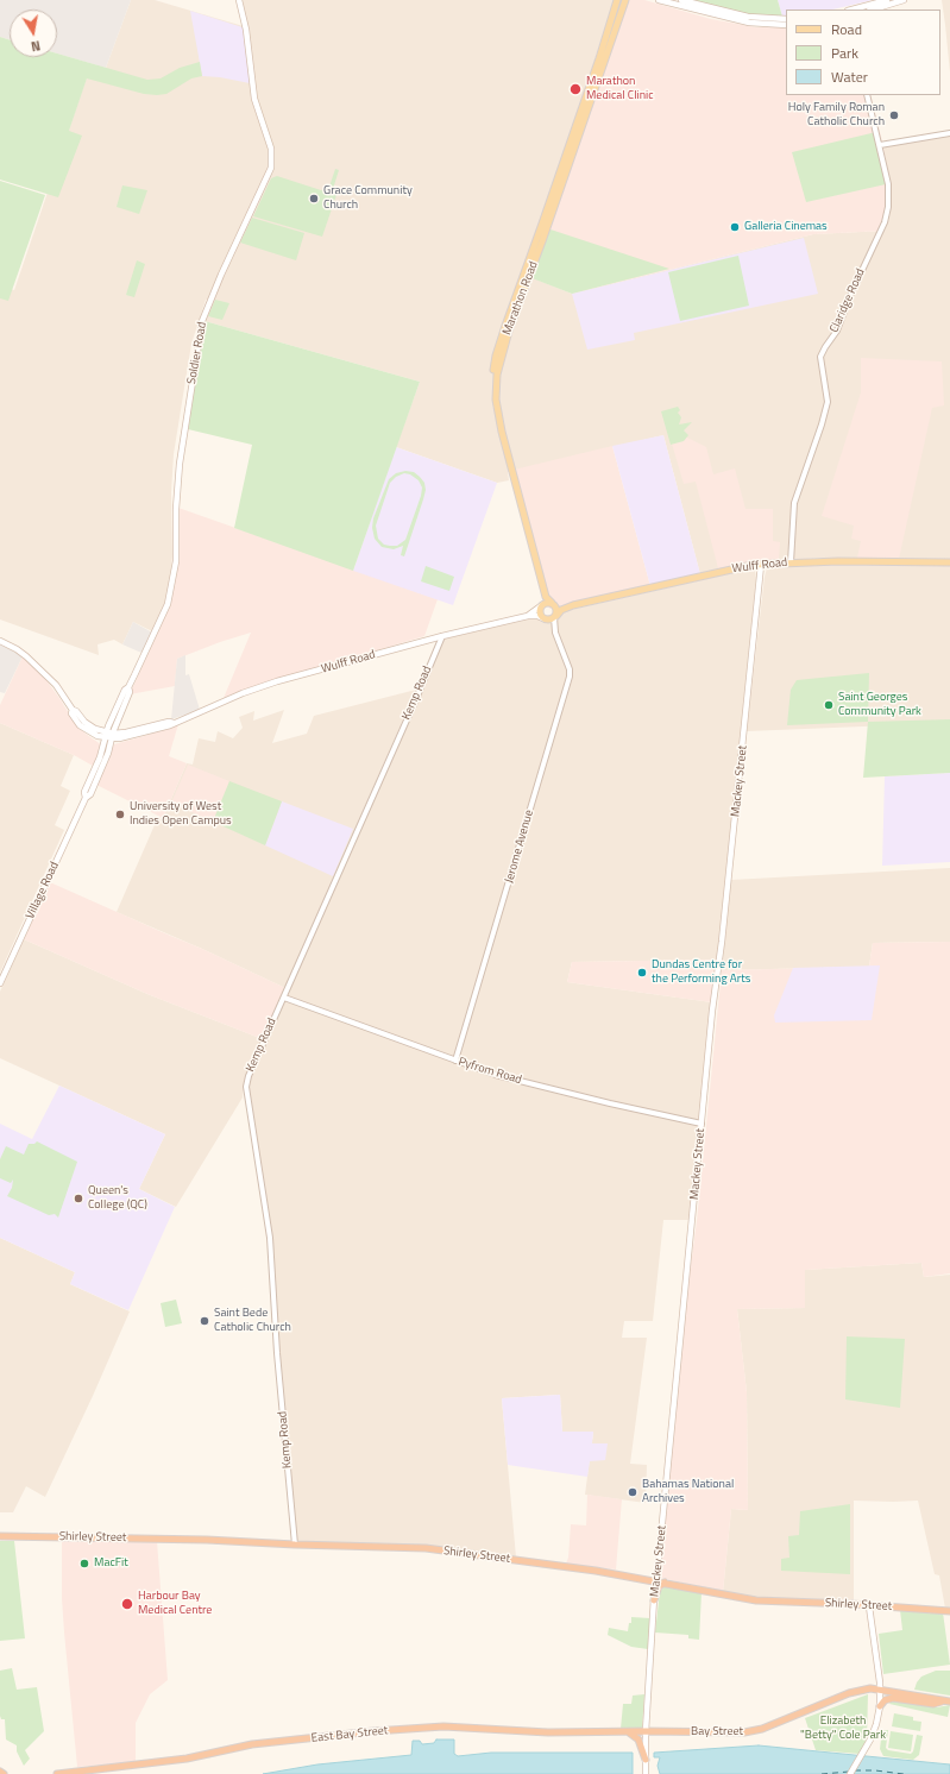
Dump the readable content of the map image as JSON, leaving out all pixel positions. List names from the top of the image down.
{
  "streets": {
    "highway": ["Shirley Street", "Bay Street", "East Bay Street"],
    "main road": [
      "Marathon Road",
      "Soldier Road",
      "Wulff Road",
      "Mackey Street",
      "Village Road"
    ],
    "street": [
      "Claridge Road",
      "Kemp Road",
      "Jerome Avenue",
      "Pyfrom Road"
    ]
  },
  "crossings": [
    ["Marathon Road", "Wulff Road"],
    ["Marathon Road", "Jerome Avenue"],
    ["Claridge Road", "Wulff Road"],
    ["Soldier Road", "Wulff Road"],
    ["Soldier Road", "Village Road"],
    ["Wulff Road", "Kemp Road"],
    ["Wulff Road", "Mackey Street"],
    ["Wulff Road", "Jerome Avenue"],
    ["Wulff Road", "Village Road"],
    ["Kemp Road", "Pyfrom Road"],
    ["Kemp Road", "Shirley Street"],
    ["Mackey Street", "Pyfrom Road"],
    ["Mackey Street", "Shirley Street"],
    ["Mackey Street", "Bay Street"],
    ["Mackey Street", "East Bay Street"],
    ["Jerome Avenue", "Pyfrom Road"],
    ["Bay Street", "East Bay Street"]
  ],
  "parks": ["Elizabeth \"Betty\" Cole Park"],
  "places": [
    "Marathon Medical Clinic",
    "Holy Family Roman Catholic Church",
    "Grace Community Church",
    "Galleria Cinemas",
    "Saint Georges Community Park",
    "University of West Indies Open Campus",
    "Dundas Centre for the Performing Arts",
    "Queen's College (QC)",
    "Saint Bede Catholic Church",
    "Bahamas National Archives",
    "MacFit",
    "Harbour Bay Medical Centre"
  ],
  "legend": ["Road", "Park", "Water"],
  "north": "bottom"
}
